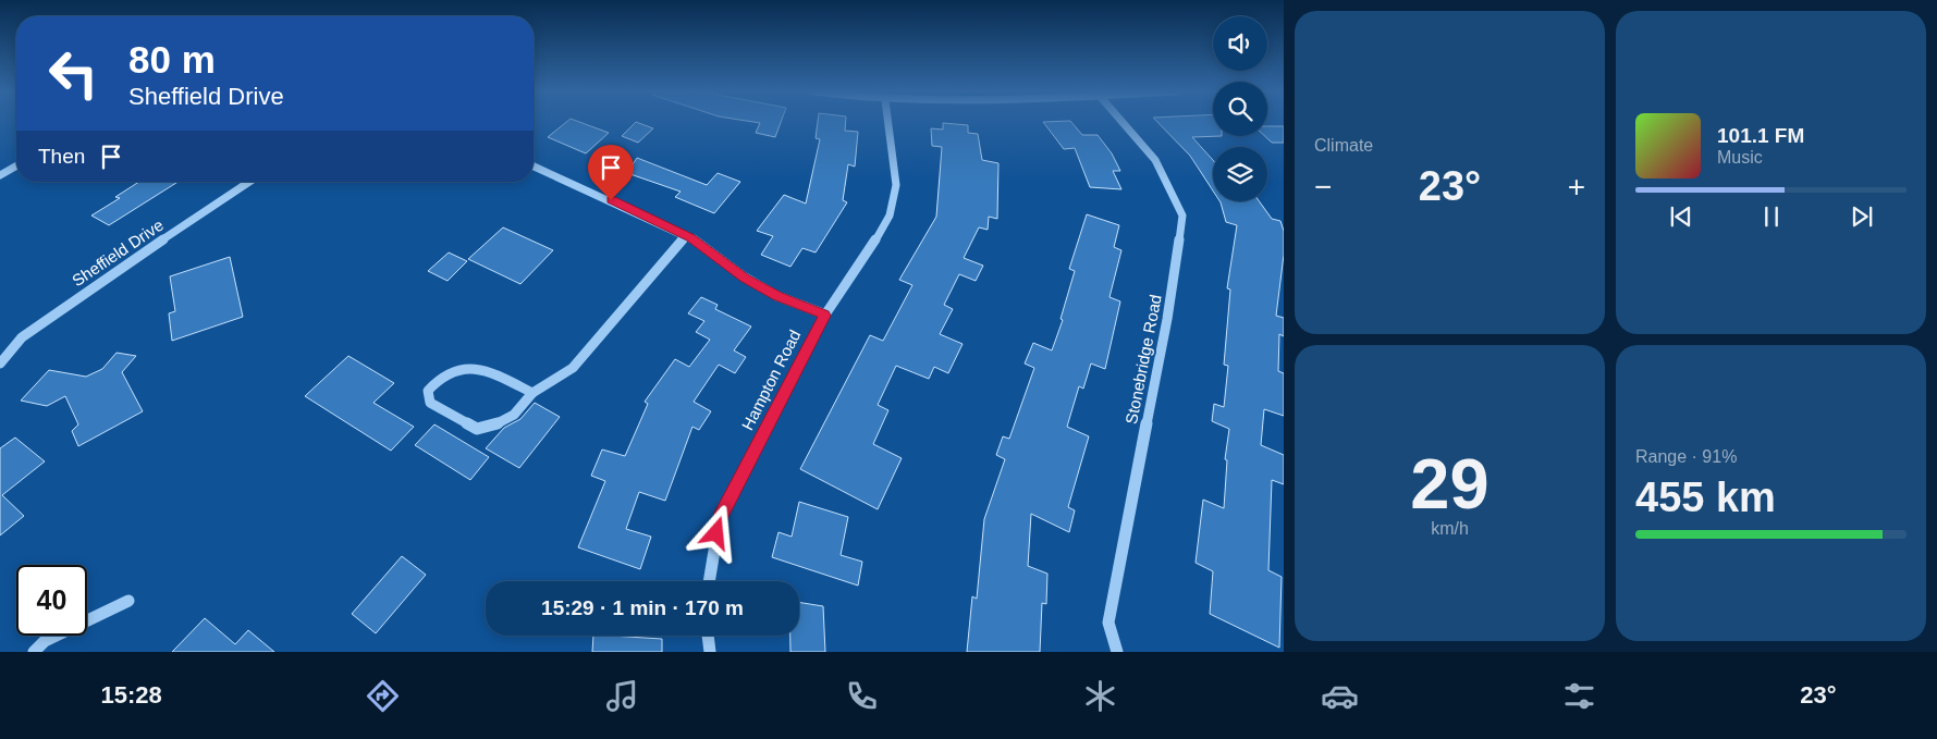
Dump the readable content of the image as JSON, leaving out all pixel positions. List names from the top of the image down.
{
  "streets": {
    "street": ["Sheffield Drive", "Stonebridge Road", "Hampton Road"]
  },
  "page": {
    "tile": [
      "Climate",
      ["29", "km/h"],
      ["Range · 91%", "455 km"]
    ],
    "turn": ["80 m", "Sheffield Drive"],
    "song": ["101.1 FM", "Music"],
    "then": "Then",
    "heat": ["−", "23°", "+"],
    "limit": "40",
    "trip": "15:29 · 1 min · 170 m",
    "tabs": ["15:28", "23°"]
  }
}
